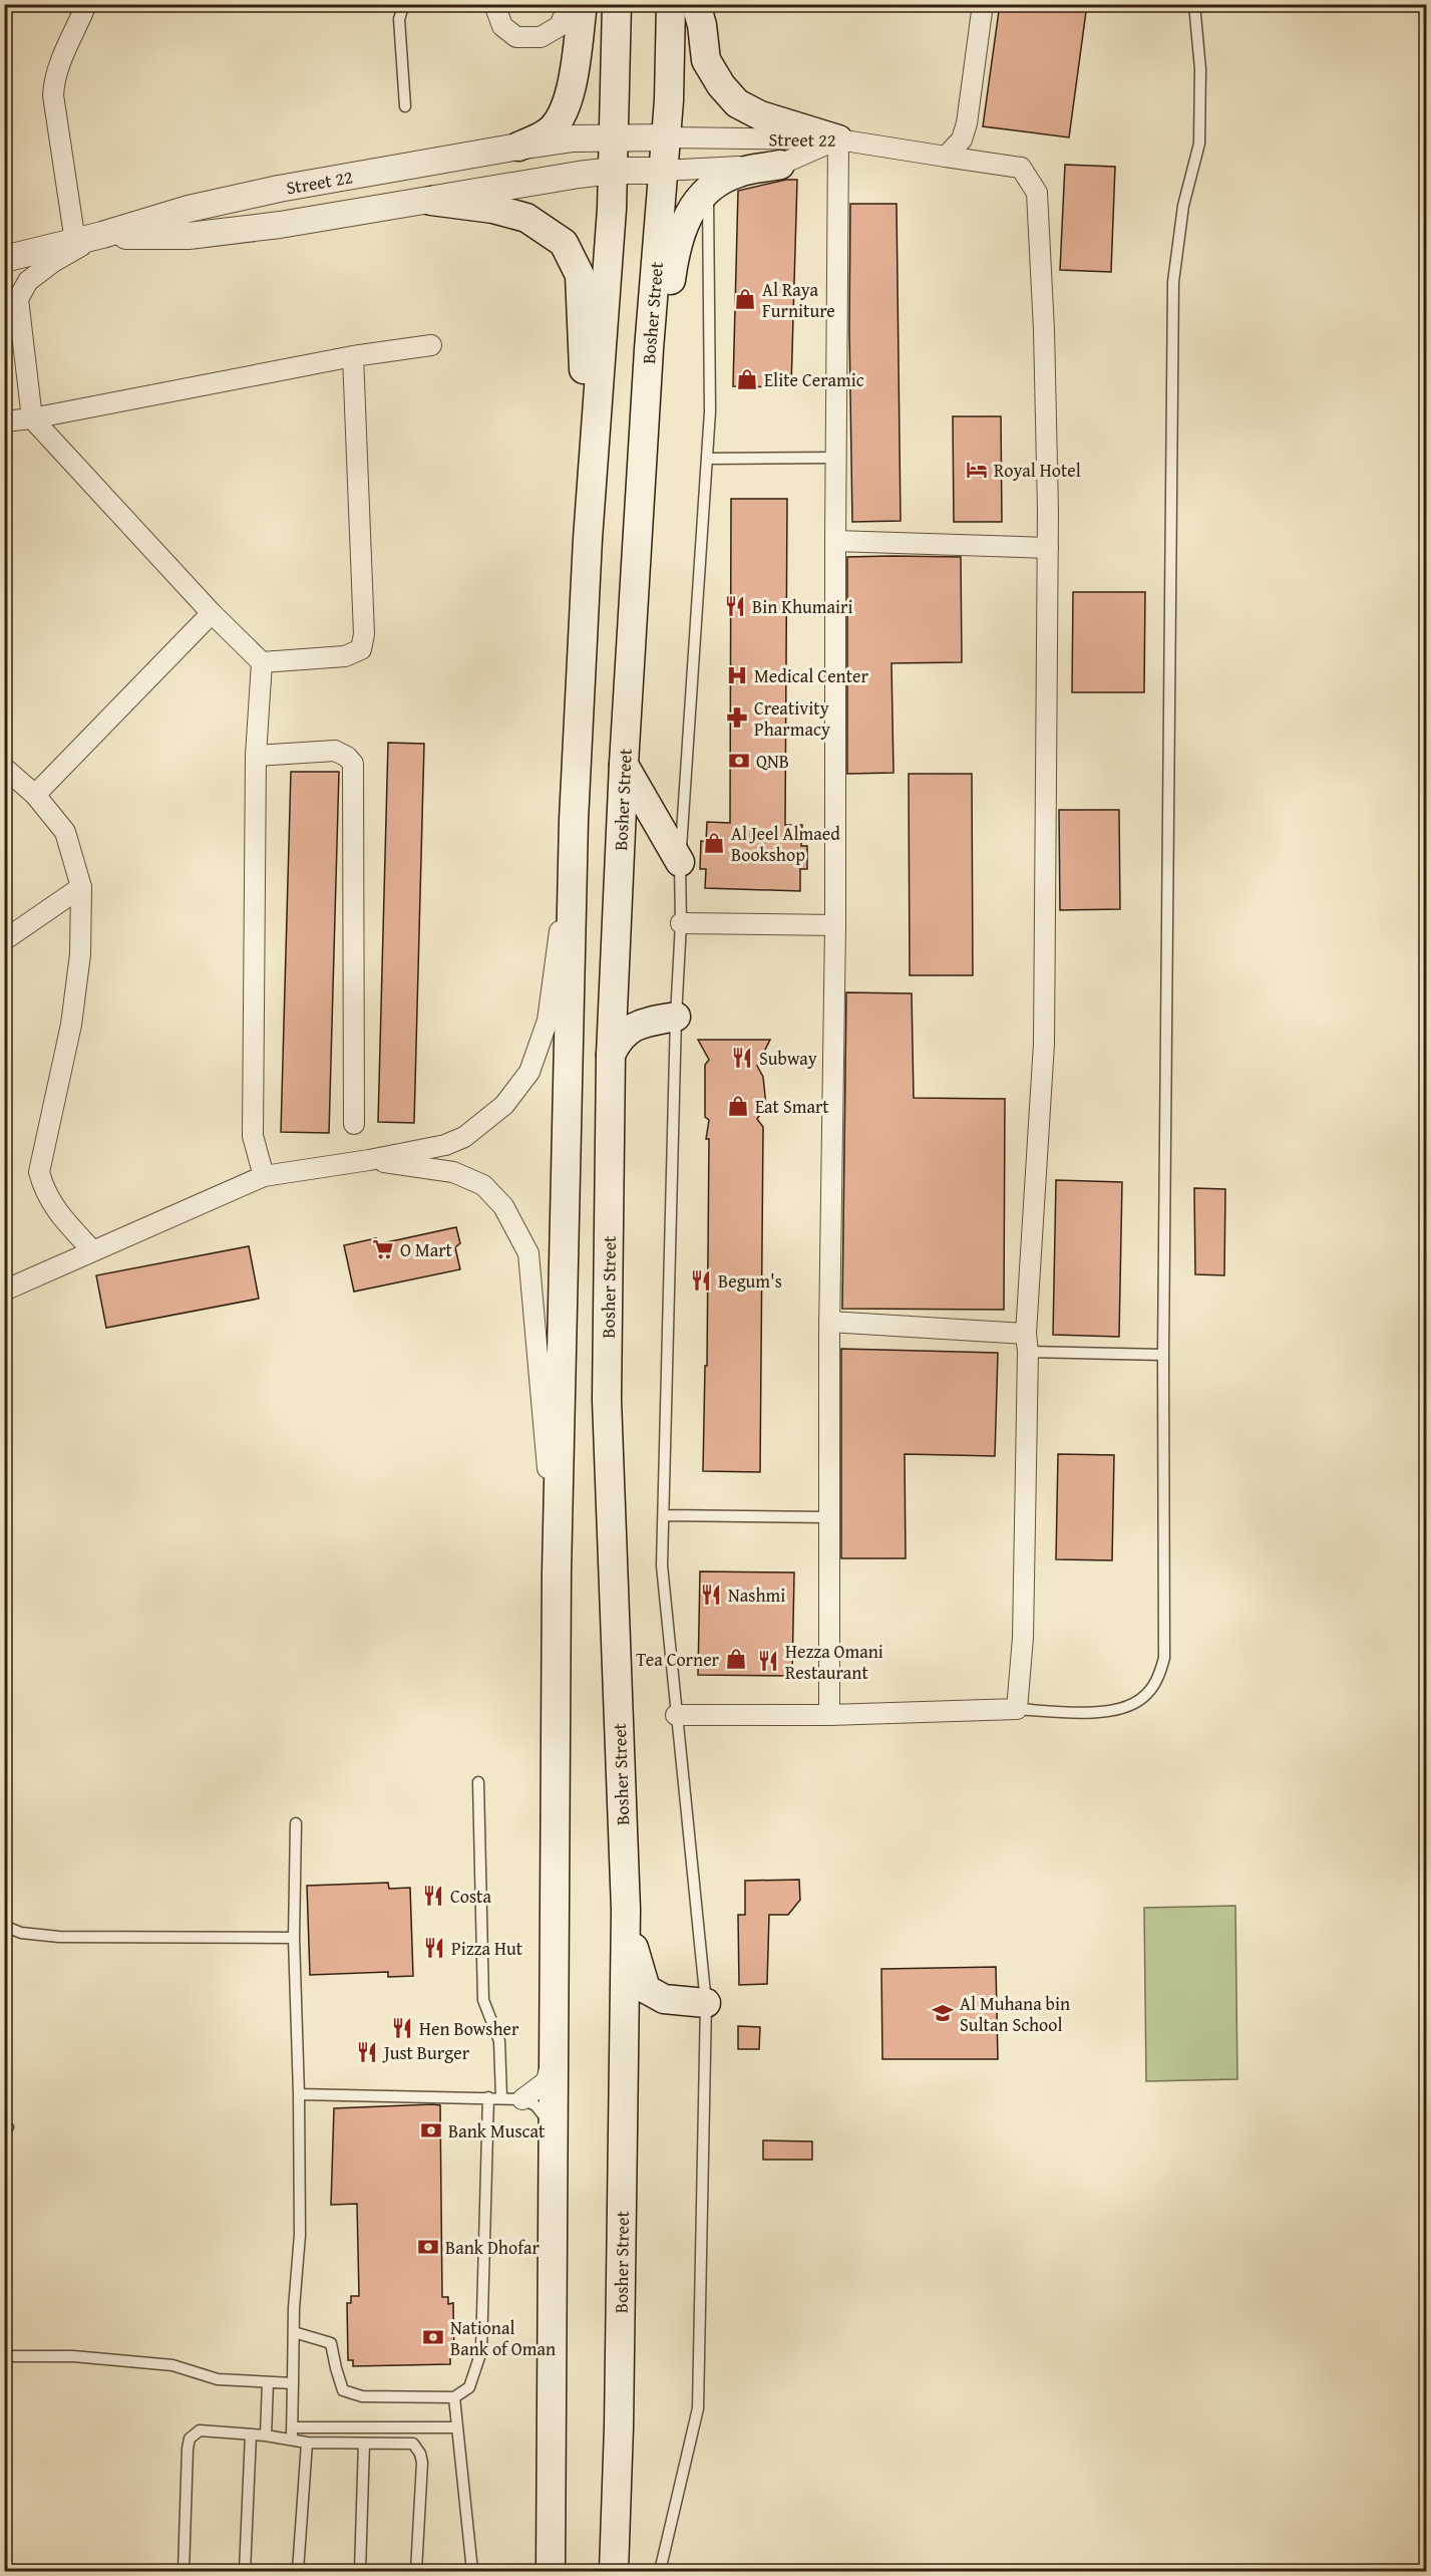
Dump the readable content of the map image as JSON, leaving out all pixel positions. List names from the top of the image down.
{
  "streets": {
    "main road": ["Bosher Street"],
    "street": ["Street 22"]
  },
  "crossings": [
    ["Street 22", "Bosher Street"]
  ],
  "places": {
    "shop": [
      "Al Raya Furniture",
      "Elite Ceramic",
      "Al Jeel Almaed Bookshop",
      "Eat Smart",
      "Tea Corner"
    ],
    "hotel": ["Royal Hotel"],
    "restaurant": [
      "Bin Khumairi",
      "Subway",
      "Begum's",
      "Nashmi",
      "Hezza Omani Restaurant",
      "Costa",
      "Pizza Hut",
      "Hen Bowsher",
      "Just Burger"
    ],
    "hospital": ["Medical Center"],
    "pharmacy": ["Creativity Pharmacy"],
    "bank": [
      "QNB",
      "Bank Muscat",
      "Bank Dhofar",
      "National Bank of Oman"
    ],
    "supermarket": ["O Mart"],
    "school or university": ["Al Muhana bin Sultan School"]
  }
}
